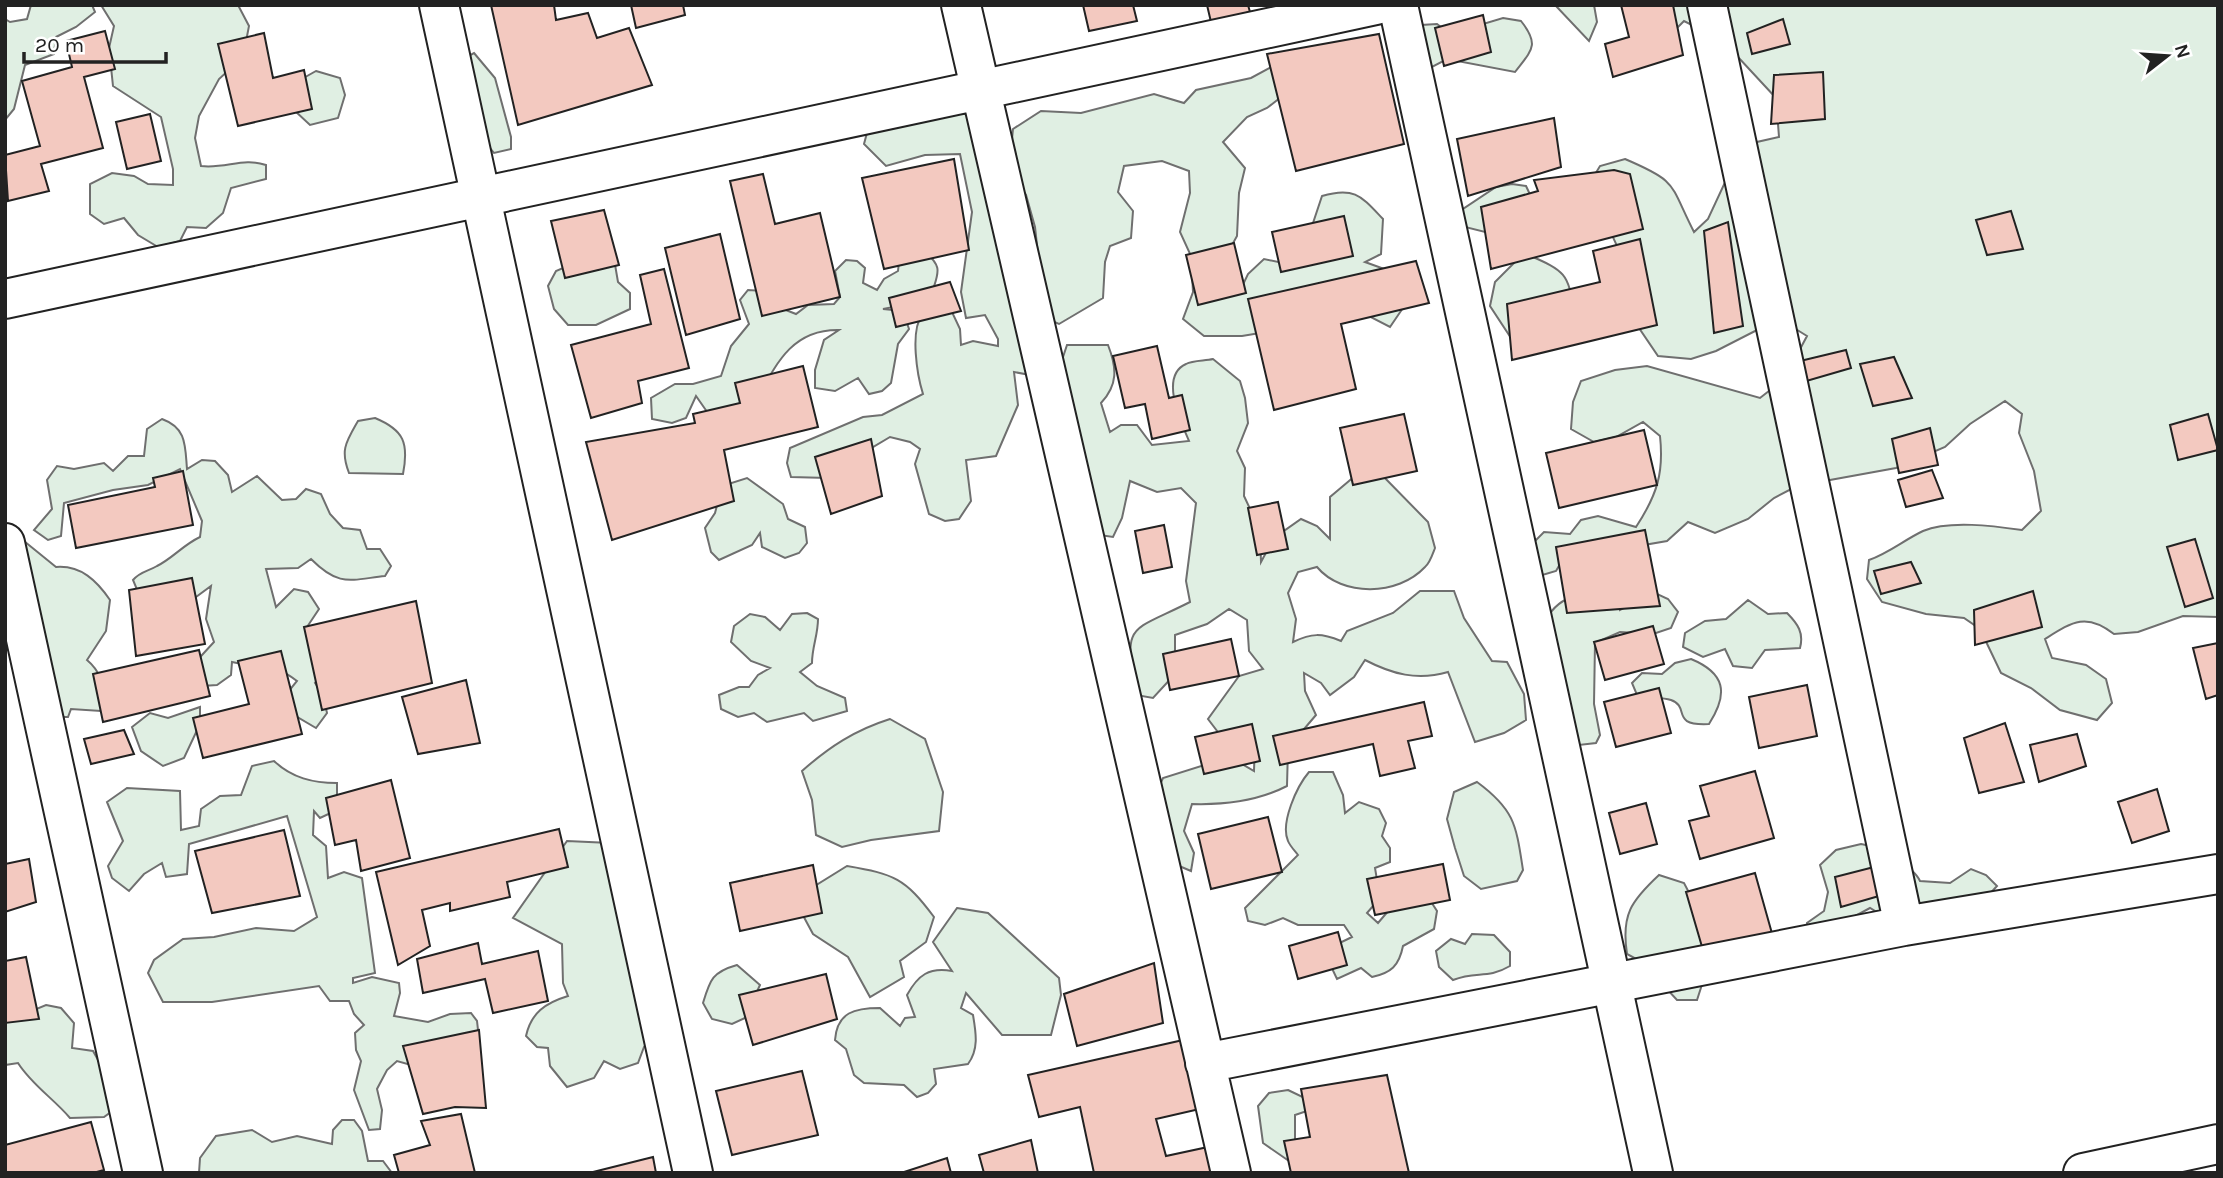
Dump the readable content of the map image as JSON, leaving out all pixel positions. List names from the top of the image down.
{
  "scale_bar": "20 m",
  "north": "right"
}
